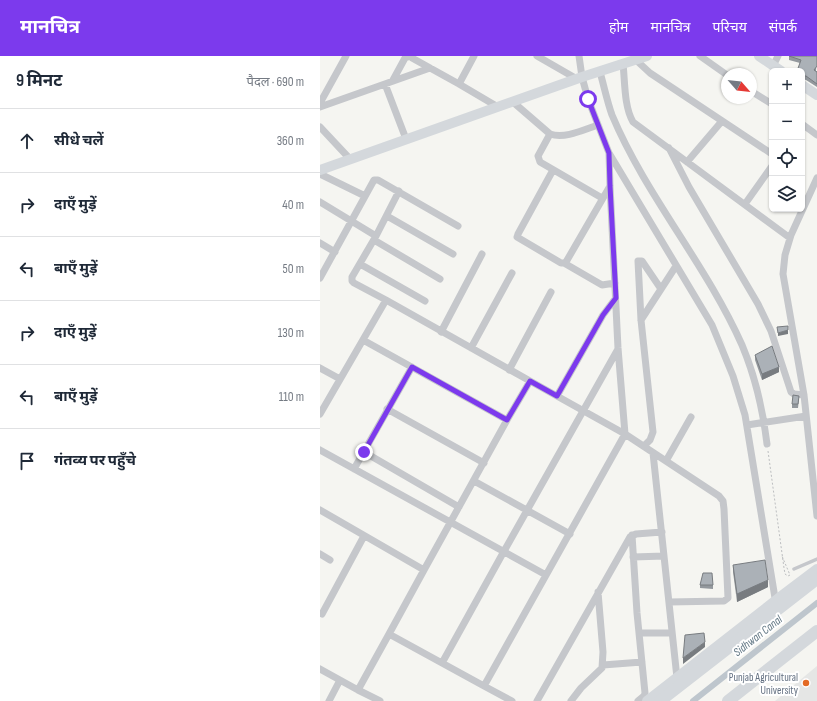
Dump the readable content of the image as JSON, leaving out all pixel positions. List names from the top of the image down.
{
  "water": ["Sidhwan Canal"],
  "places": ["Punjab Agricultural University"],
  "north": "bottom right",
  "page": {
    "header": "मानचित्र",
    "nav": [
      "होम",
      "मानचित्र",
      "परिचय",
      "संपर्क"
    ],
    "heading": ["9 मिनट", "पैदल · 690 m"],
    "map_buttons": ["+", "−"],
    "list": [
      ["सीधे चलें", "360 m"],
      ["दाएँ मुड़ें", "40 m"],
      ["बाएँ मुड़ें", "50 m"],
      ["दाएँ मुड़ें", "130 m"],
      ["बाएँ मुड़ें", "110 m"],
      "गंतव्य पर पहुँचे"
    ]
  }
}
